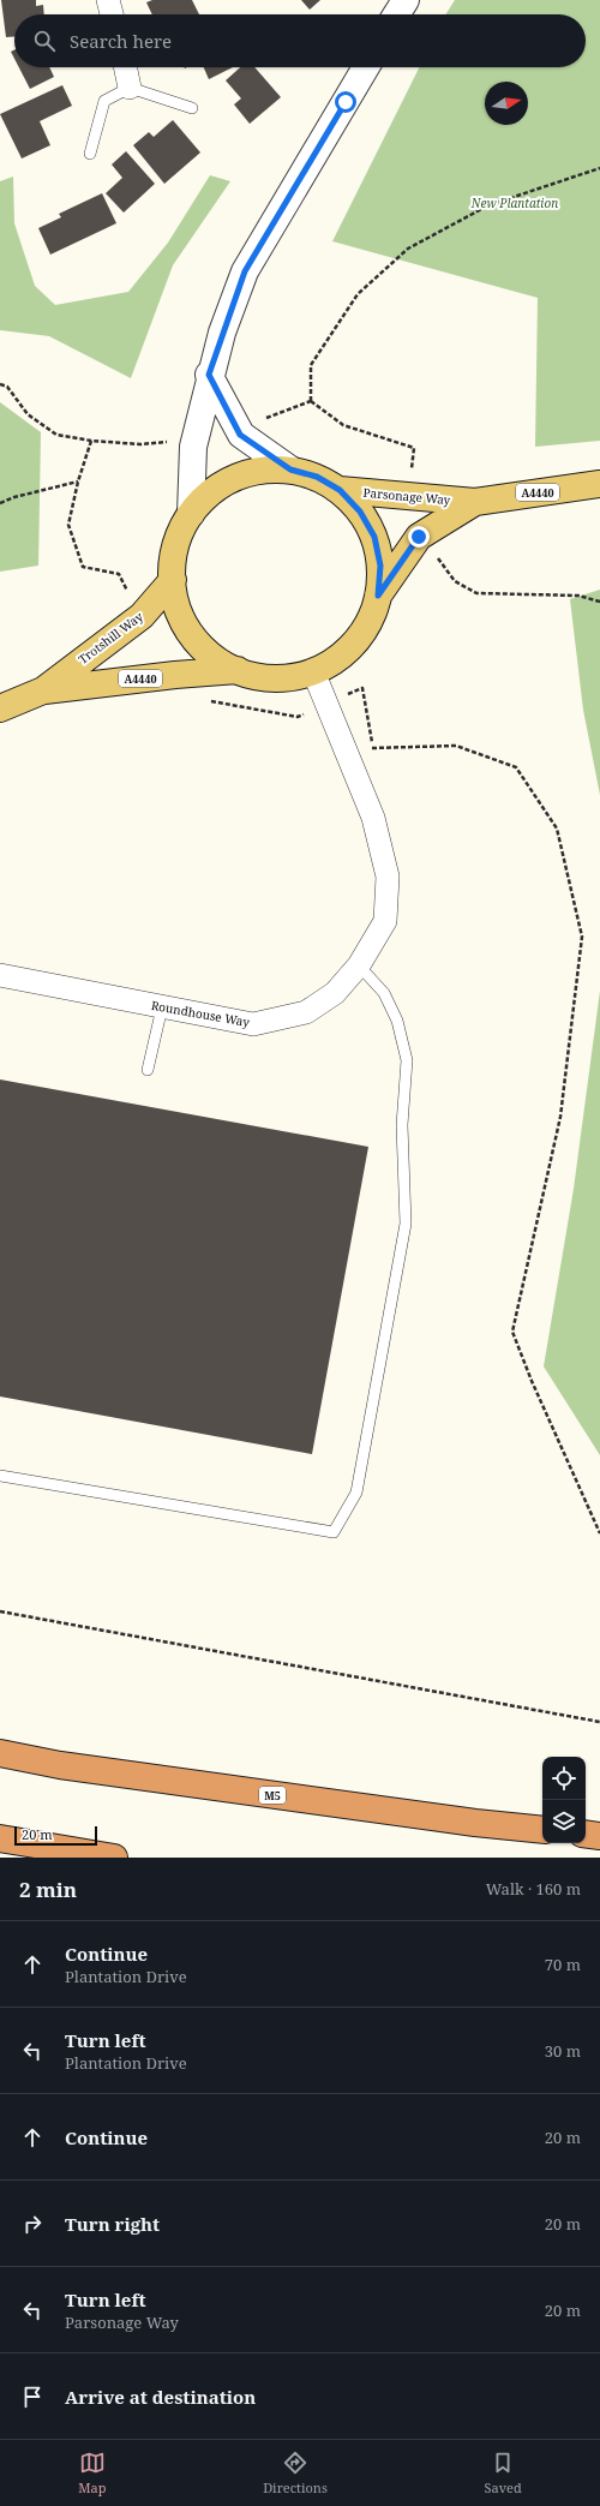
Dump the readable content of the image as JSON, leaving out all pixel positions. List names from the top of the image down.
{
  "streets": {
    "highway": ["M5"],
    "main road": ["A4440", "Parsonage Way", "Trotshill Way"],
    "street": ["Roundhouse Way"]
  },
  "parks": ["New Plantation"],
  "scale_bar": "20 m",
  "north": "right",
  "page": {
    "search": "Search here",
    "scale": "20 m",
    "heading": ["2 min", "Walk · 160 m"],
    "list": [
      ["Continue", "Plantation Drive", "70 m"],
      ["Turn left", "Plantation Drive", "30 m"],
      ["Continue", "20 m"],
      ["Turn right", "20 m"],
      ["Turn left", "Parsonage Way", "20 m"],
      "Arrive at destination"
    ],
    "nav": ["Map", "Directions", "Saved"]
  }
}
